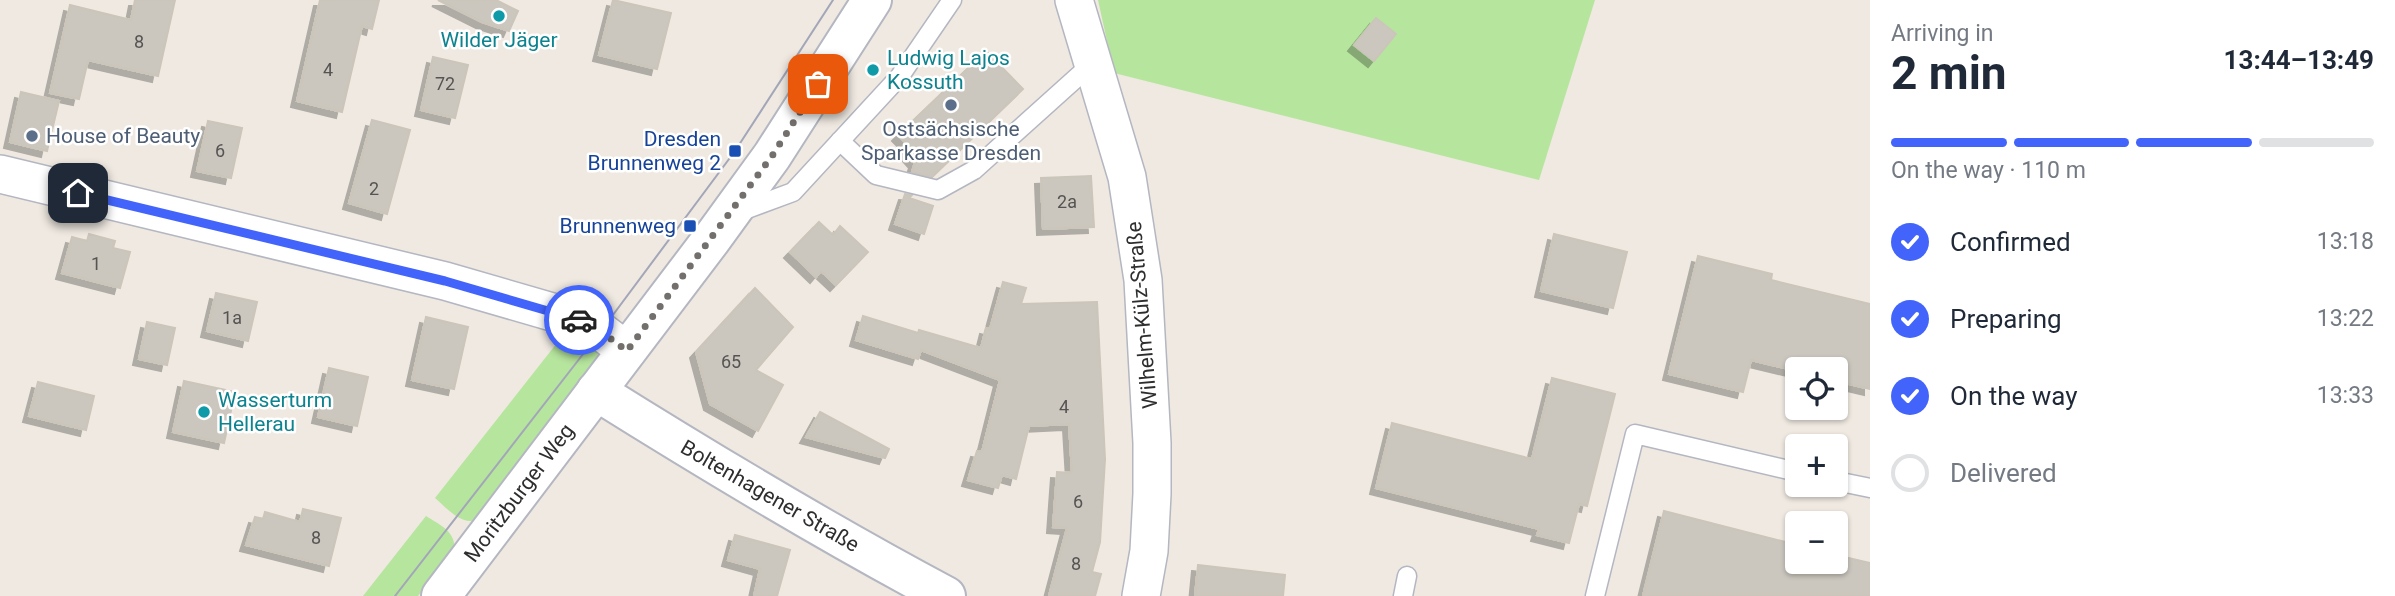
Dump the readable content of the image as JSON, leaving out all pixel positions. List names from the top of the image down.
{
  "streets": {
    "street": ["Wilhelm-Külz-Straße", "Moritzburger Weg", "Boltenhagener Straße"]
  },
  "crossings": [
    ["Moritzburger Weg", "Boltenhagener Straße"]
  ],
  "places": {
    "other": [
      "Wilder Jäger",
      "Ludwig Lajos Kossuth",
      "Ostsächsische Sparkasse Dresden",
      "House of Beauty",
      "Wasserturm Hellerau"
    ],
    "transit": ["Dresden Brunnenweg 2", "Brunnenweg"]
  },
  "house_numbers": [
    "8",
    "4",
    "72",
    "6",
    "2",
    "2a",
    "1",
    "1a",
    "65",
    "4",
    "6",
    "8",
    "8"
  ],
  "page": {
    "heading": ["2 min", "Arriving in", "13:44–13:49"],
    "bar": "On the way · 110 m",
    "list": [
      ["Confirmed", "13:18"],
      ["Preparing", "13:22"],
      ["On the way", "13:33"],
      "Delivered"
    ],
    "map_buttons": ["+", "−"]
  }
}
